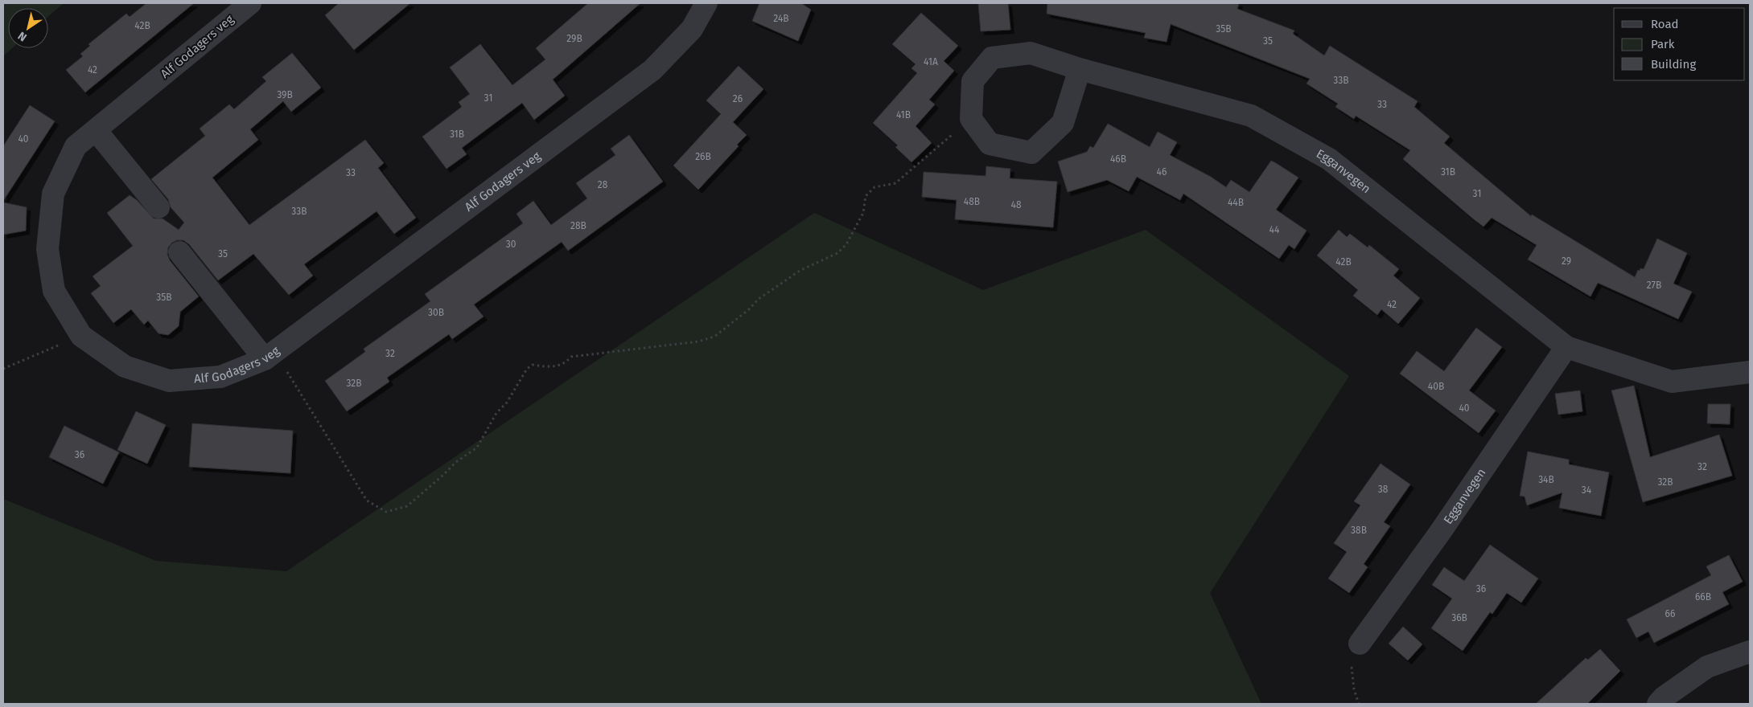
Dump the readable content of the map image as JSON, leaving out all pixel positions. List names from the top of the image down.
{
  "streets": {
    "street": ["Alf Godagers veg", "Egganvegen"]
  },
  "house_numbers": [
    "24B",
    "42B",
    "35B",
    "29B",
    "35",
    "41A",
    "42",
    "33B",
    "39B",
    "31",
    "26",
    "33",
    "41B",
    "31B",
    "40",
    "26B",
    "46B",
    "46",
    "31B",
    "33",
    "28",
    "31",
    "48B",
    "44B",
    "48",
    "33B",
    "28B",
    "44",
    "30",
    "35",
    "29",
    "42B",
    "27B",
    "35B",
    "42",
    "30B",
    "32",
    "32B",
    "40B",
    "40",
    "36",
    "32",
    "34B",
    "32B",
    "38",
    "34",
    "38B",
    "36",
    "66B",
    "66",
    "36B"
  ],
  "legend": ["Road", "Park", "Building"],
  "north": "bottom left"
}
